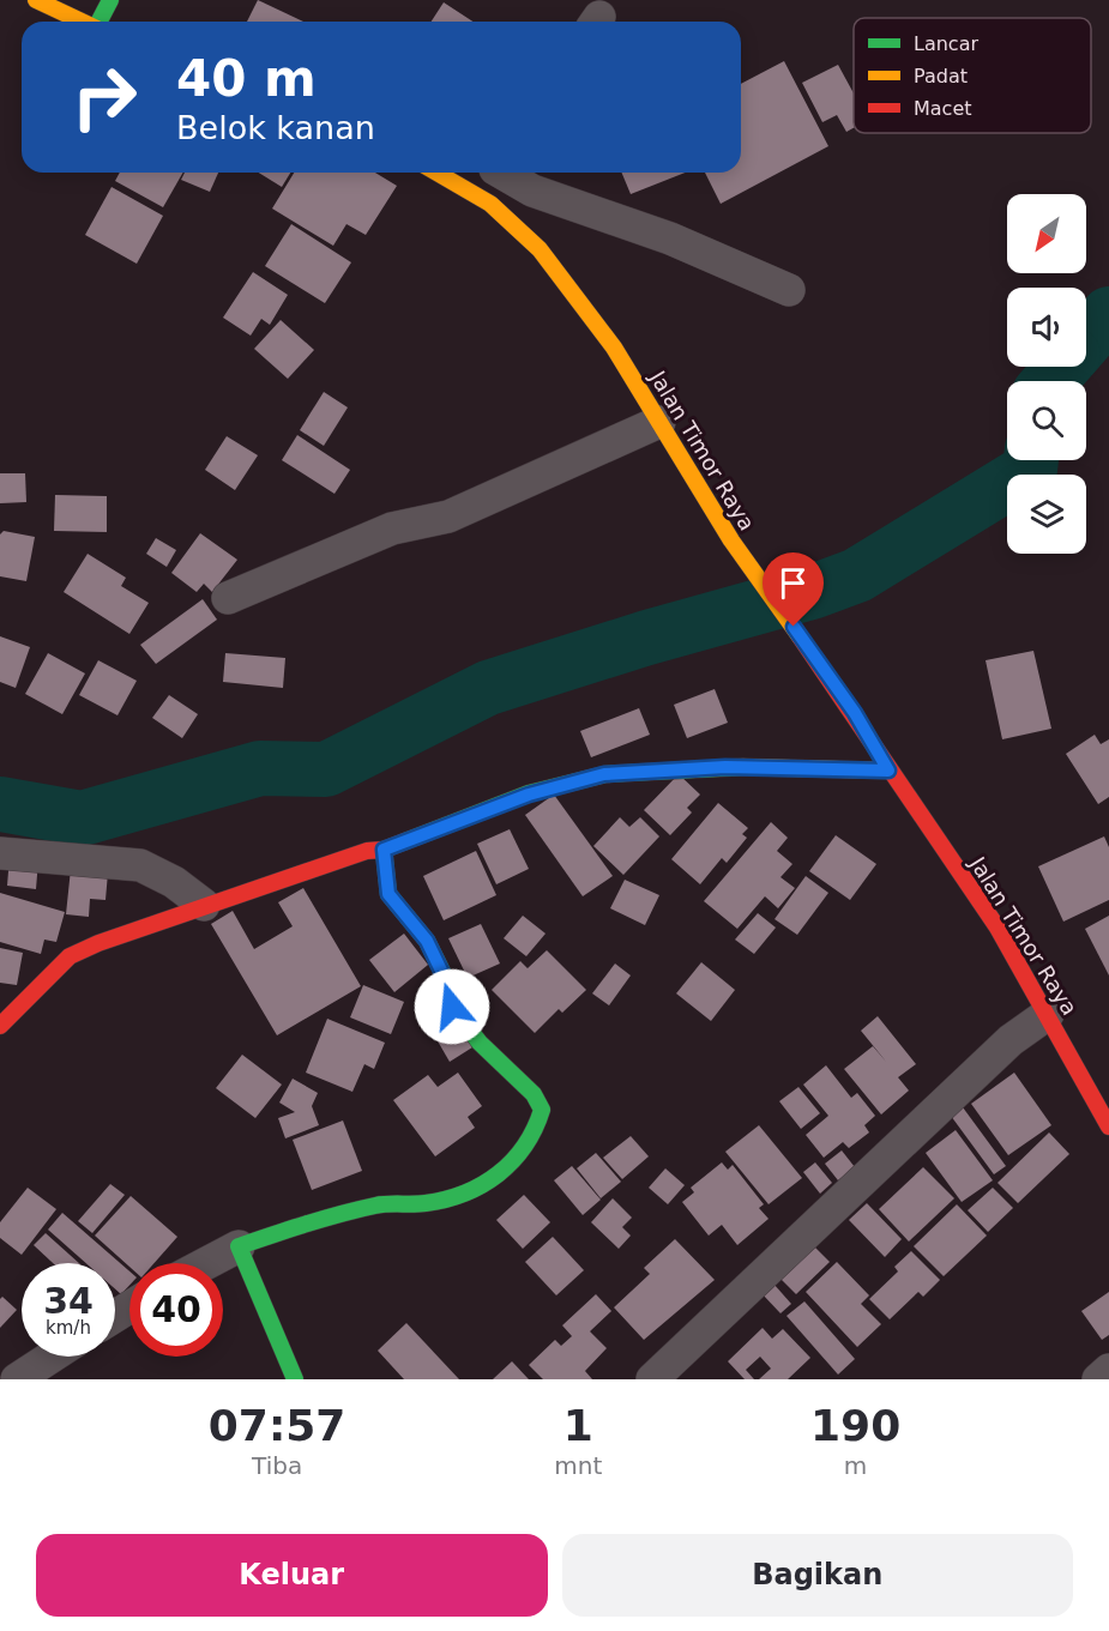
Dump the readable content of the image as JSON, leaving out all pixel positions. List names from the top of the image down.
{
  "streets": {
    "main road": ["Jalan Timor Raya"]
  },
  "legend": ["Lancar", "Padat", "Macet"],
  "north": "bottom left",
  "page": {
    "turn": ["40 m", "Belok kanan"],
    "speed": "34 km/h",
    "limit": "40",
    "eta": [
      "07:57",
      "Tiba",
      "1",
      "mnt",
      "190",
      "m"
    ],
    "buttons": ["Keluar", "Bagikan"]
  }
}
